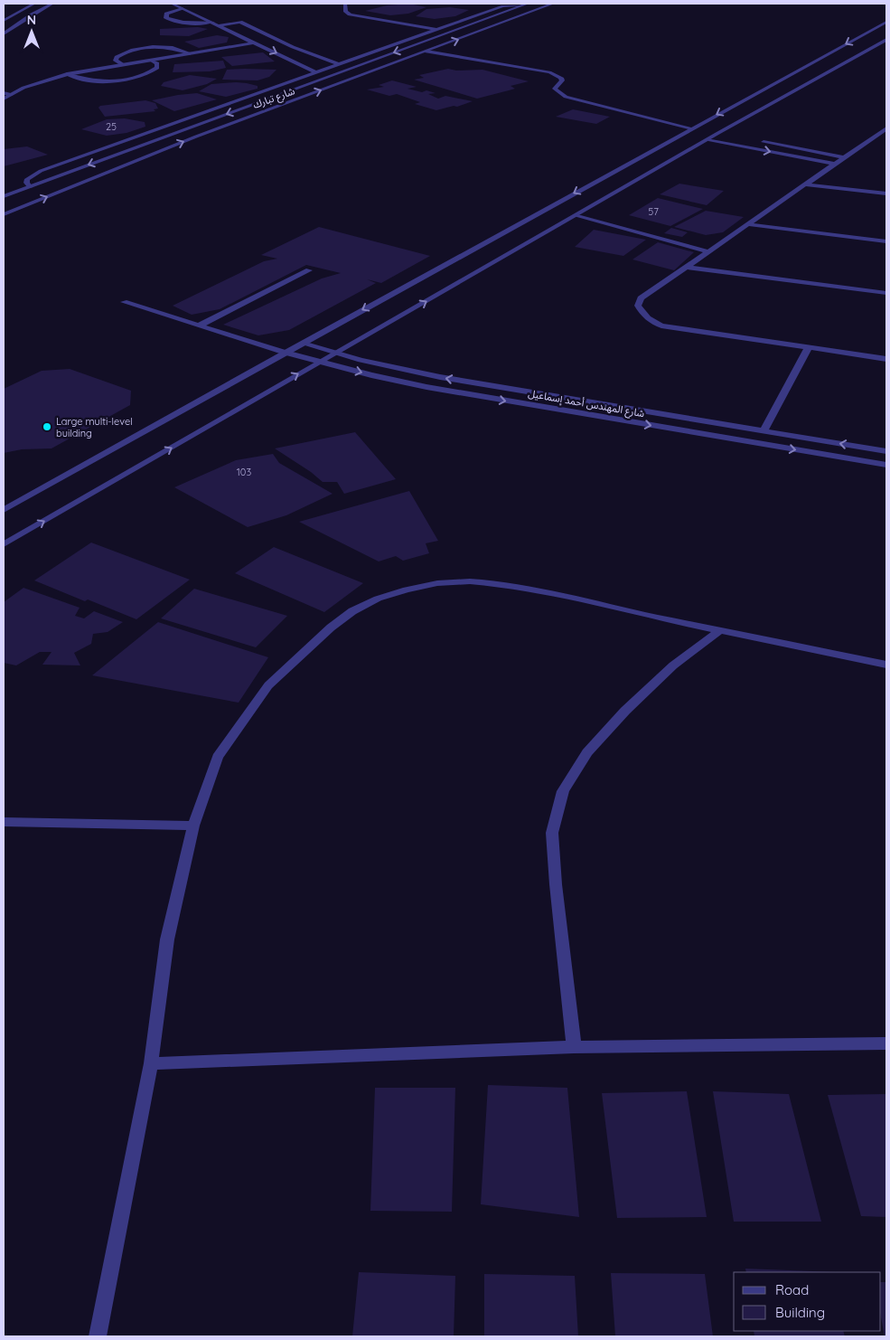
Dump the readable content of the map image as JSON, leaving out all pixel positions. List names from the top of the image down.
{
  "streets": {
    "street": ["شارع تبارك", "شارع المهندس أحمد إسماعيل"]
  },
  "places": ["Large multi-level building"],
  "house_numbers": ["25", "57", "103"],
  "legend": ["Road", "Building"],
  "north": "top"
}
